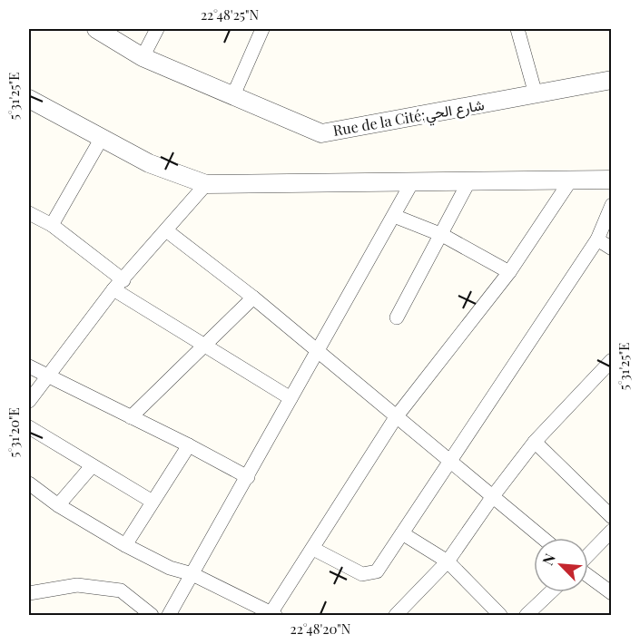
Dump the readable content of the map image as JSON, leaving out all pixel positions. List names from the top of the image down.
{
  "streets": {
    "street": ["Rue de la Cité;شارع الحي"]
  },
  "north": "top left",
  "coordinates": [
    "22°48'25\"N",
    "5°31'25\"E",
    "5°31'20\"E",
    "22°48'20\"N"
  ]
}
